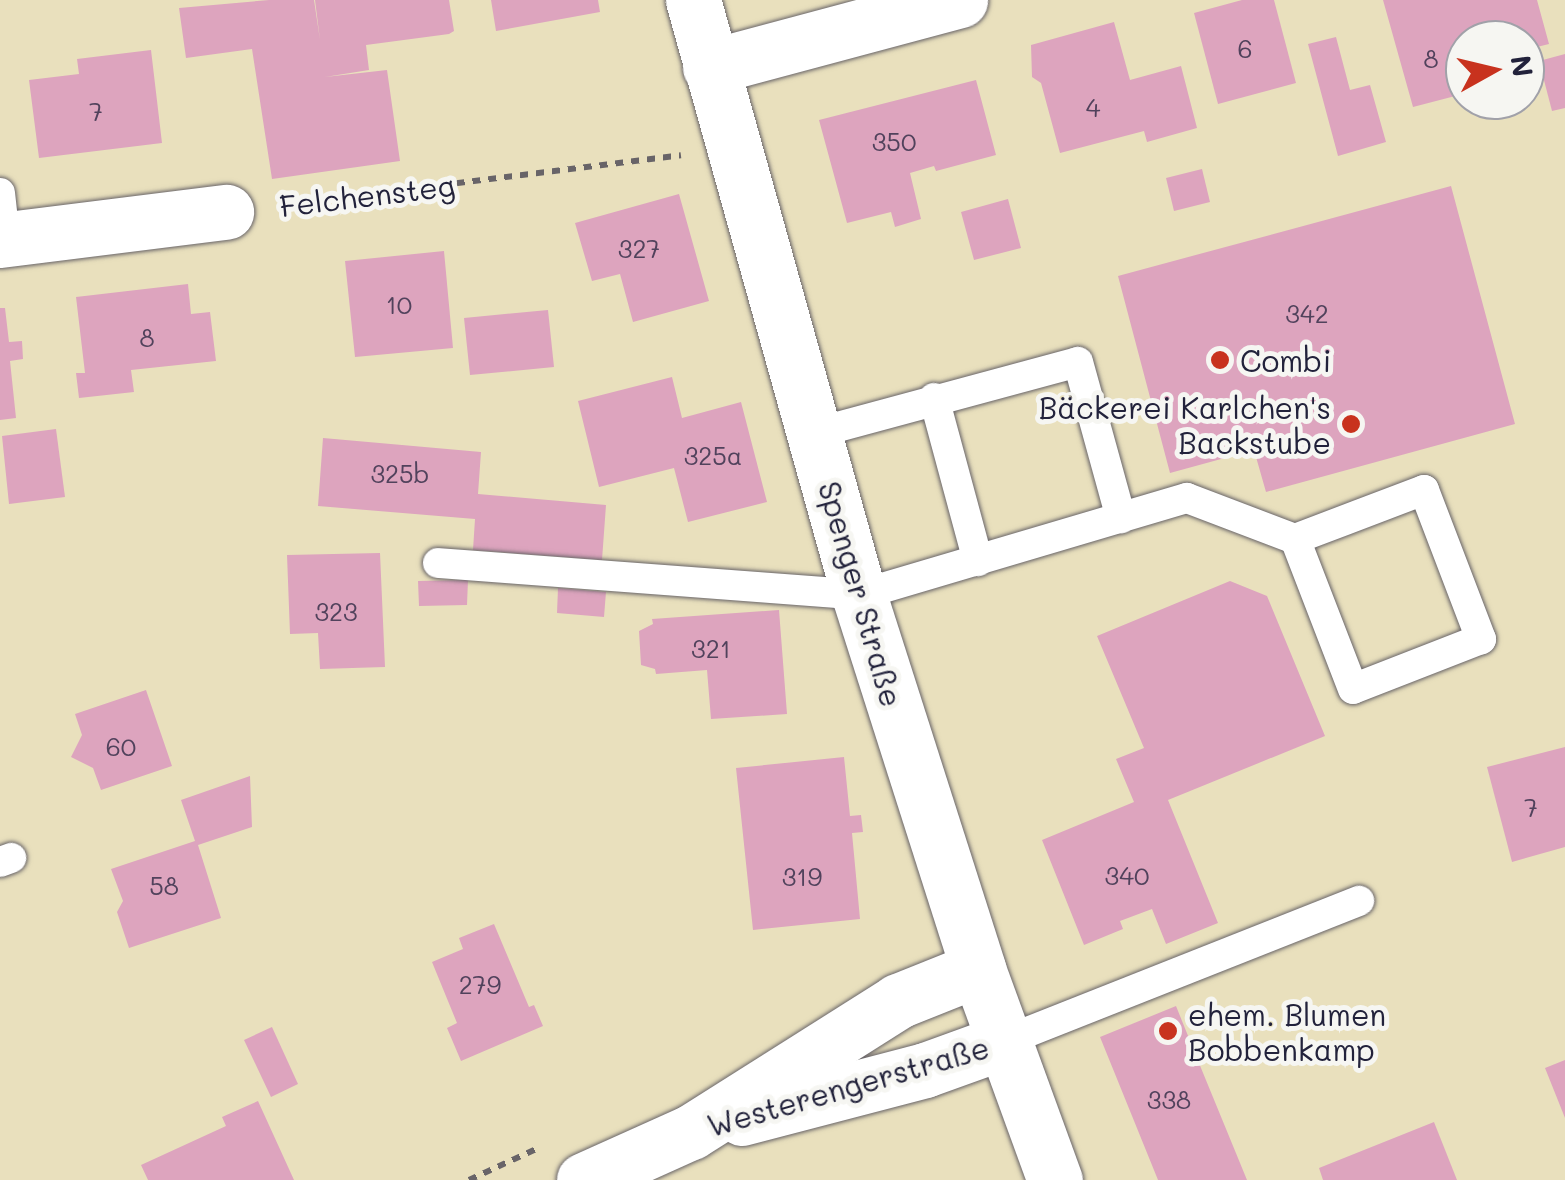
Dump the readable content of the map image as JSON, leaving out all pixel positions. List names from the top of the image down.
{
  "streets": {
    "street": ["Spenger Straße", "Westerengerstraße"],
    "path": ["Felchensteg"]
  },
  "crossings": [
    ["Felchensteg", "Spenger Straße"],
    ["Spenger Straße", "Westerengerstraße"]
  ],
  "places": ["Combi", "Bäckerei Karlchen's Backstube", "ehem. Blumen Bobbenkamp"],
  "house_numbers": [
    "6",
    "8",
    "4",
    "7",
    "350",
    "327",
    "10",
    "342",
    "8",
    "325a",
    "325b",
    "323",
    "321",
    "60",
    "7",
    "340",
    "319",
    "58",
    "279",
    "338"
  ],
  "north": "right"
}
